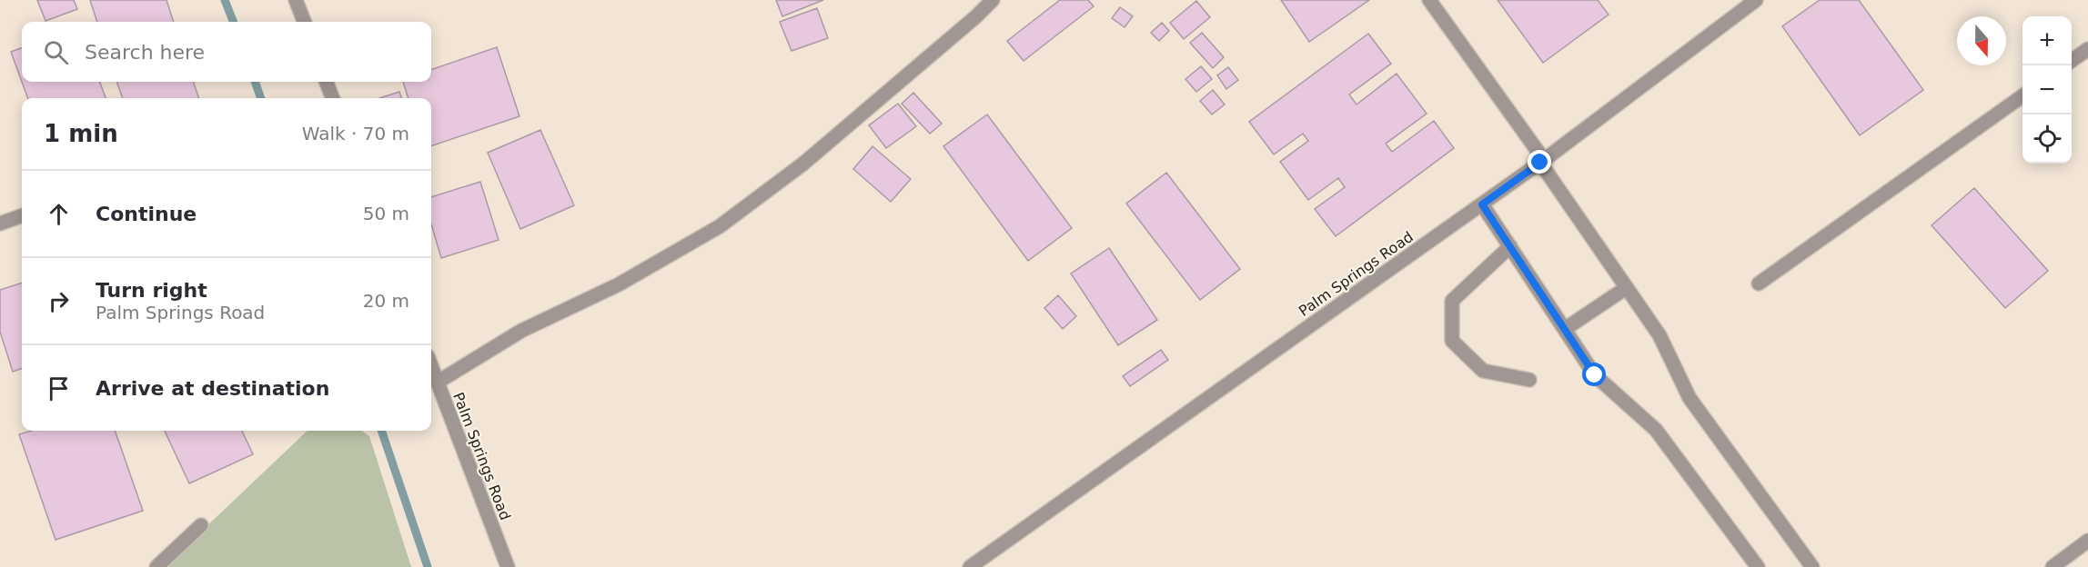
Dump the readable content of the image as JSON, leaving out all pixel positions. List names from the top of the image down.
{
  "streets": {
    "street": ["Palm Springs Road"]
  },
  "north": "bottom",
  "page": {
    "map_buttons": ["+", "−"],
    "search": "Search here",
    "heading": ["1 min", "Walk · 70 m"],
    "list": [
      ["Continue", "50 m"],
      ["Turn right", "Palm Springs Road", "20 m"],
      "Arrive at destination"
    ]
  }
}
